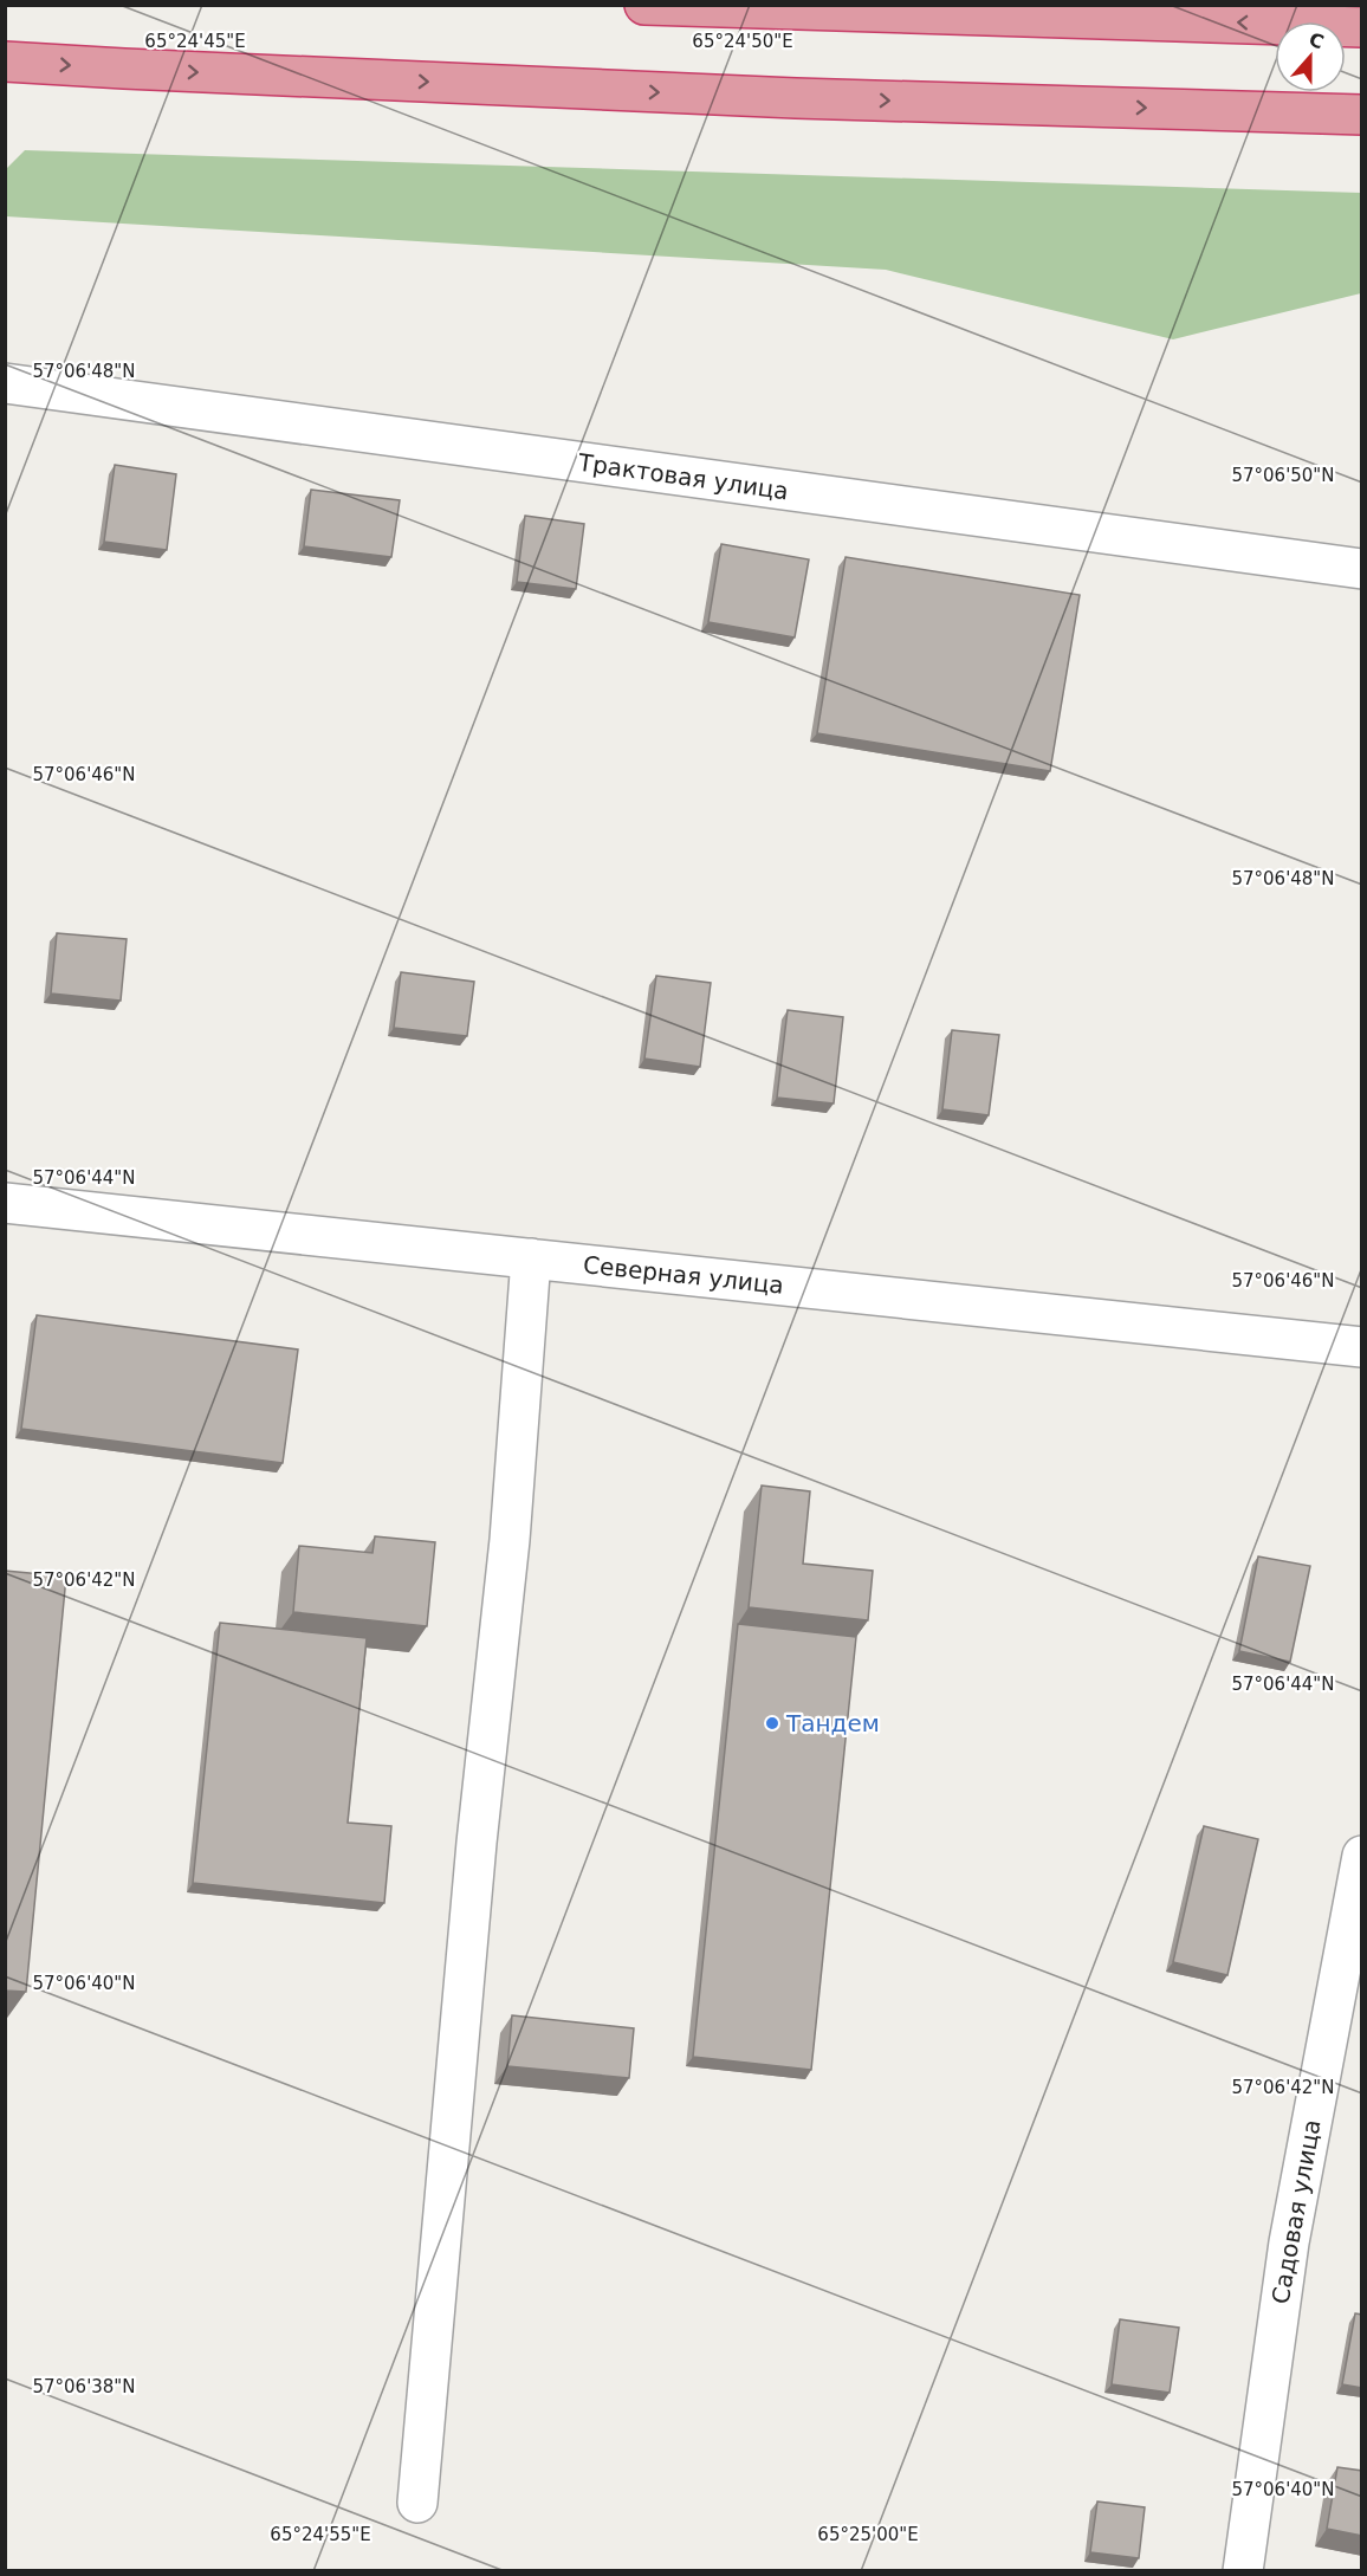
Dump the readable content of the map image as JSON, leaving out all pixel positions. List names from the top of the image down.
{
  "streets": {
    "street": ["Трактовая улица", "Северная улица", "Садовая улица"]
  },
  "places": ["Тандем"],
  "north": "top",
  "coordinates": [
    "65°24'45\"E",
    "65°24'50\"E",
    "57°06'48\"N",
    "57°06'50\"N",
    "57°06'46\"N",
    "57°06'44\"N",
    "57°06'42\"N",
    "57°06'40\"N",
    "57°06'38\"N",
    "65°24'55\"E",
    "65°25'00\"E"
  ]
}
